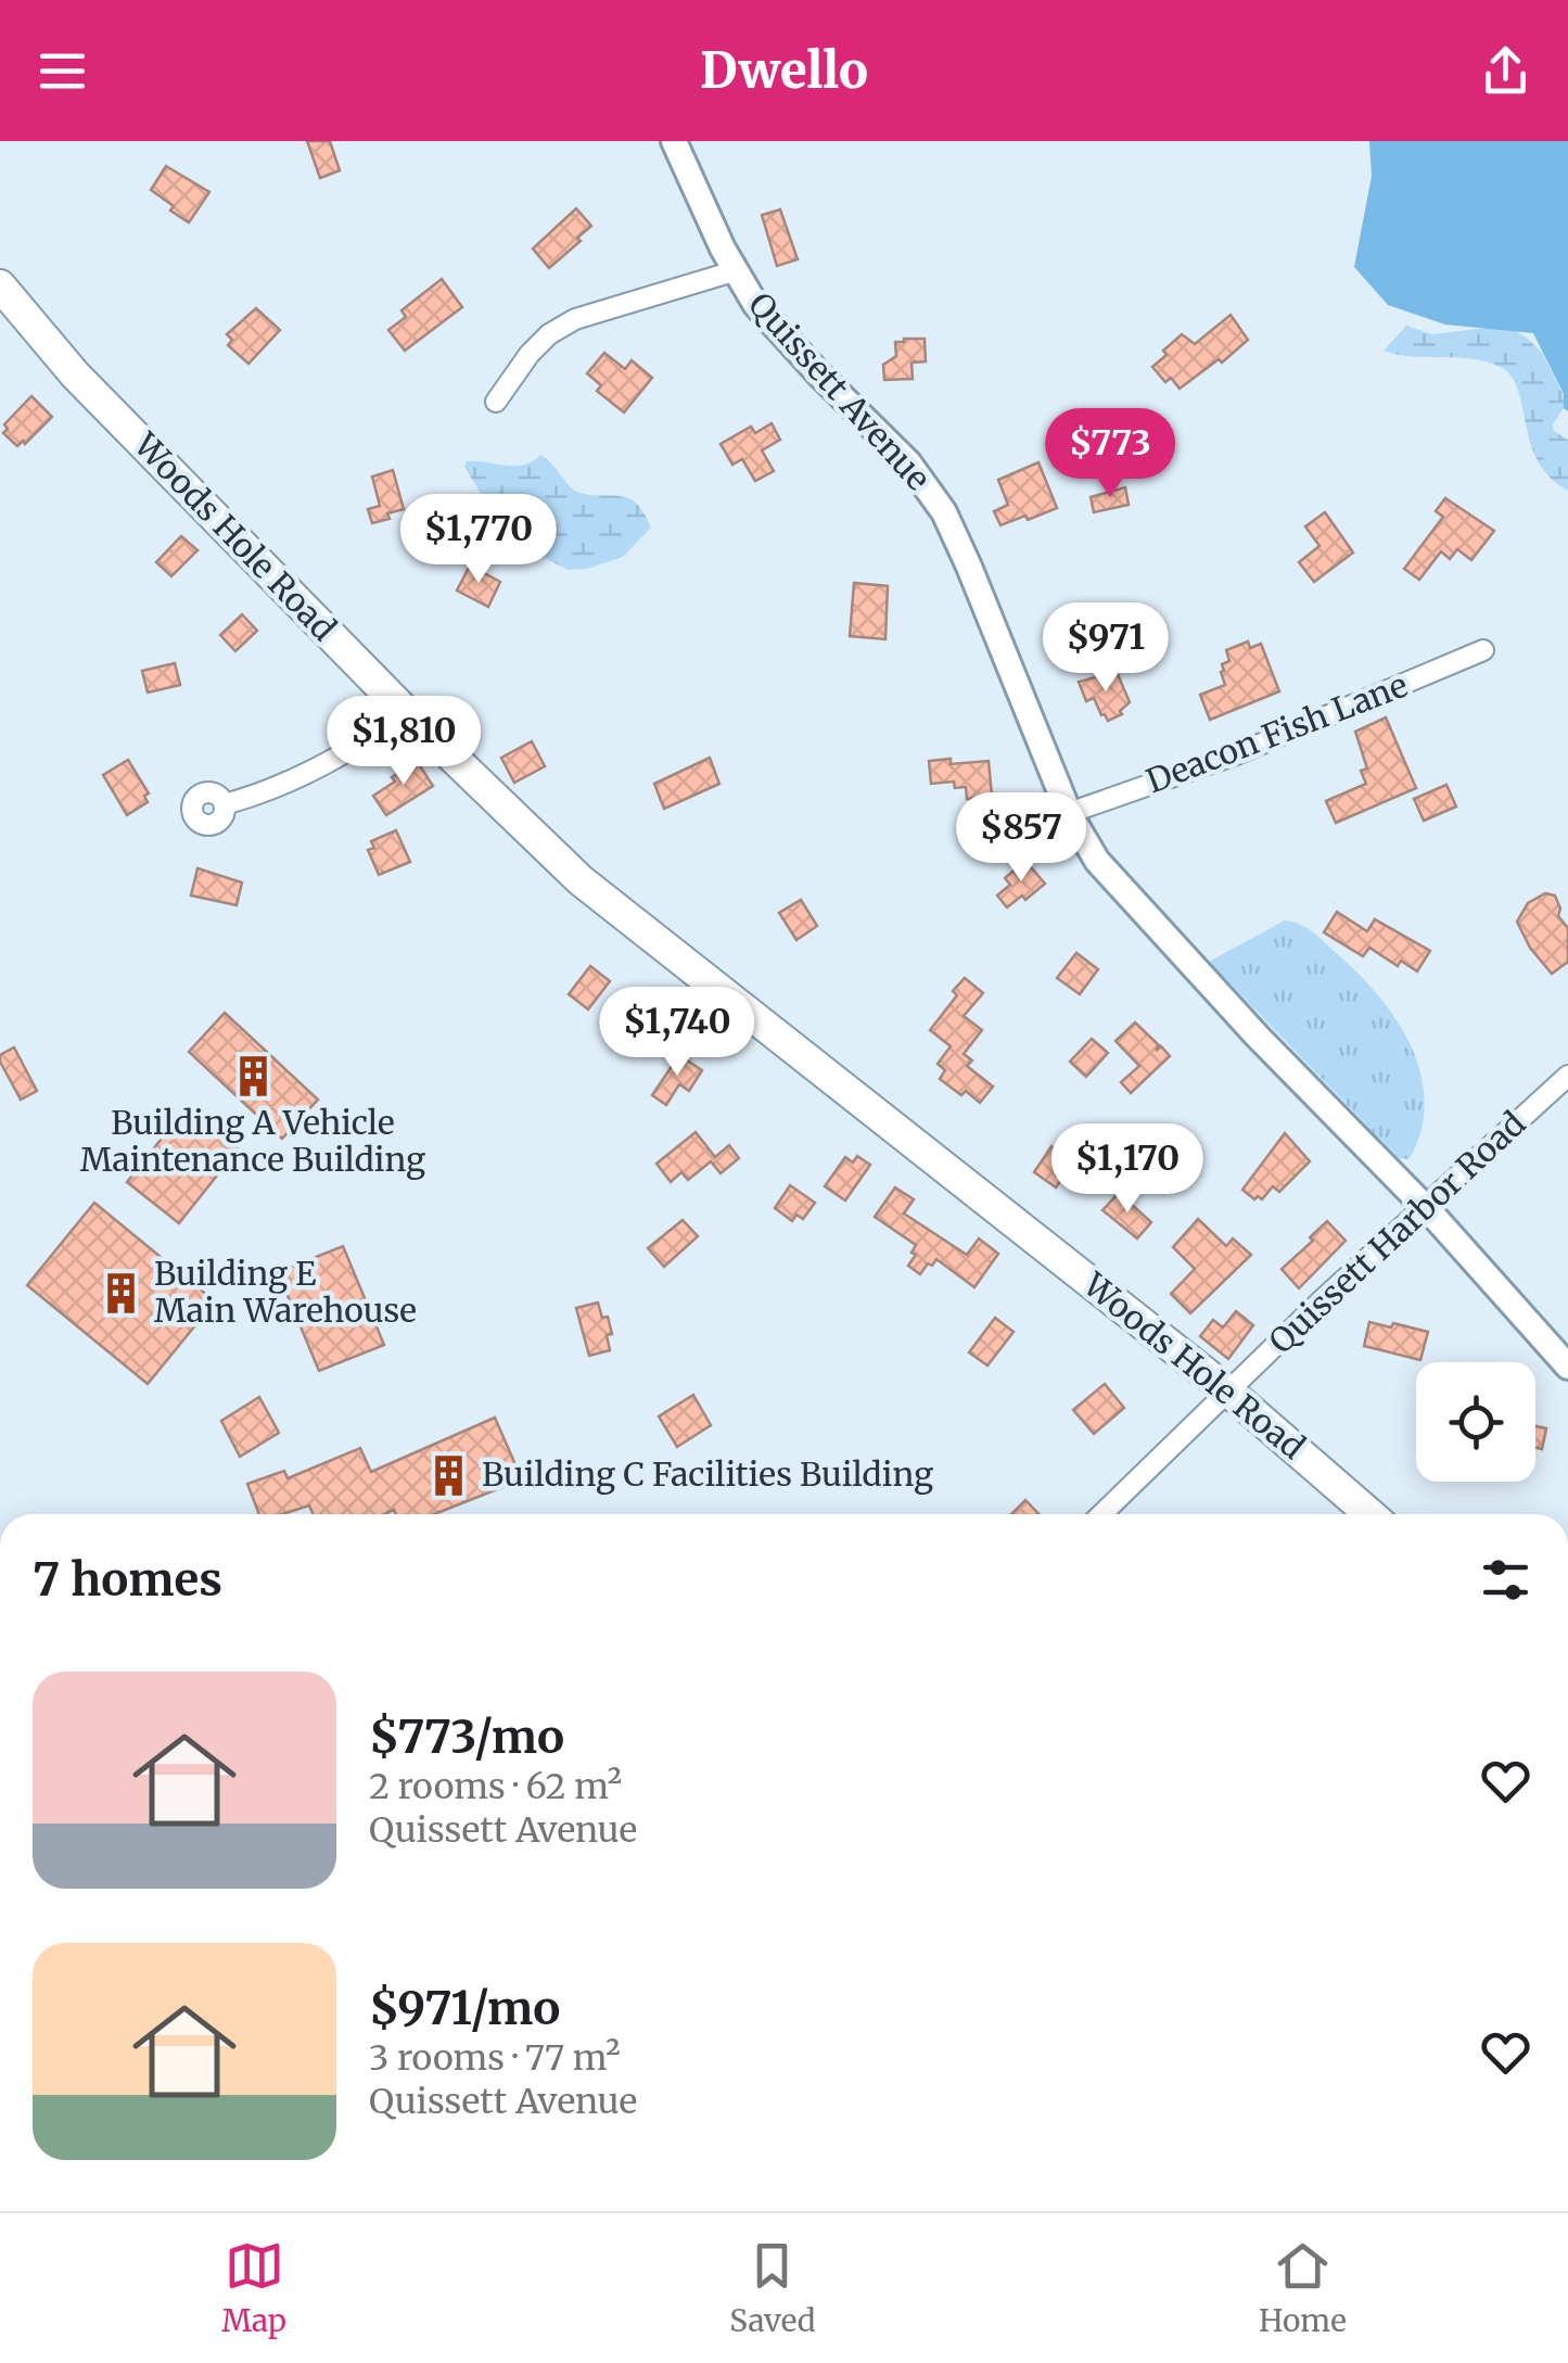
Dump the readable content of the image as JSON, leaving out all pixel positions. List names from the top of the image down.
{
  "streets": {
    "highway": ["Woods Hole Road"],
    "main road": ["Quissett Avenue"],
    "street": ["Deacon Fish Lane", "Quissett Harbor Road"]
  },
  "crossings": [
    ["Quissett Avenue", "Deacon Fish Lane"],
    ["Quissett Avenue", "Quissett Harbor Road"],
    ["Woods Hole Road", "Quissett Harbor Road"]
  ],
  "places": {
    "building": ["Building A Vehicle Maintenance Building", "Building E Main Warehouse", "Building C Facilities Building"]
  },
  "page": {
    "header": "Dwello",
    "price": [
      "$773",
      "$1,770",
      "$971",
      "$1,810",
      "$857",
      "$1,740",
      "$1,170"
    ],
    "heading": "7 homes",
    "list": [
      {
        "name": "$773/mo",
        "note": "2 rooms · 62 m² · Quissett Avenue"
      },
      {
        "name": "$971/mo",
        "note": "3 rooms · 77 m² · Quissett Avenue"
      }
    ],
    "tabs": ["Map", "Saved", "Home"]
  }
}
